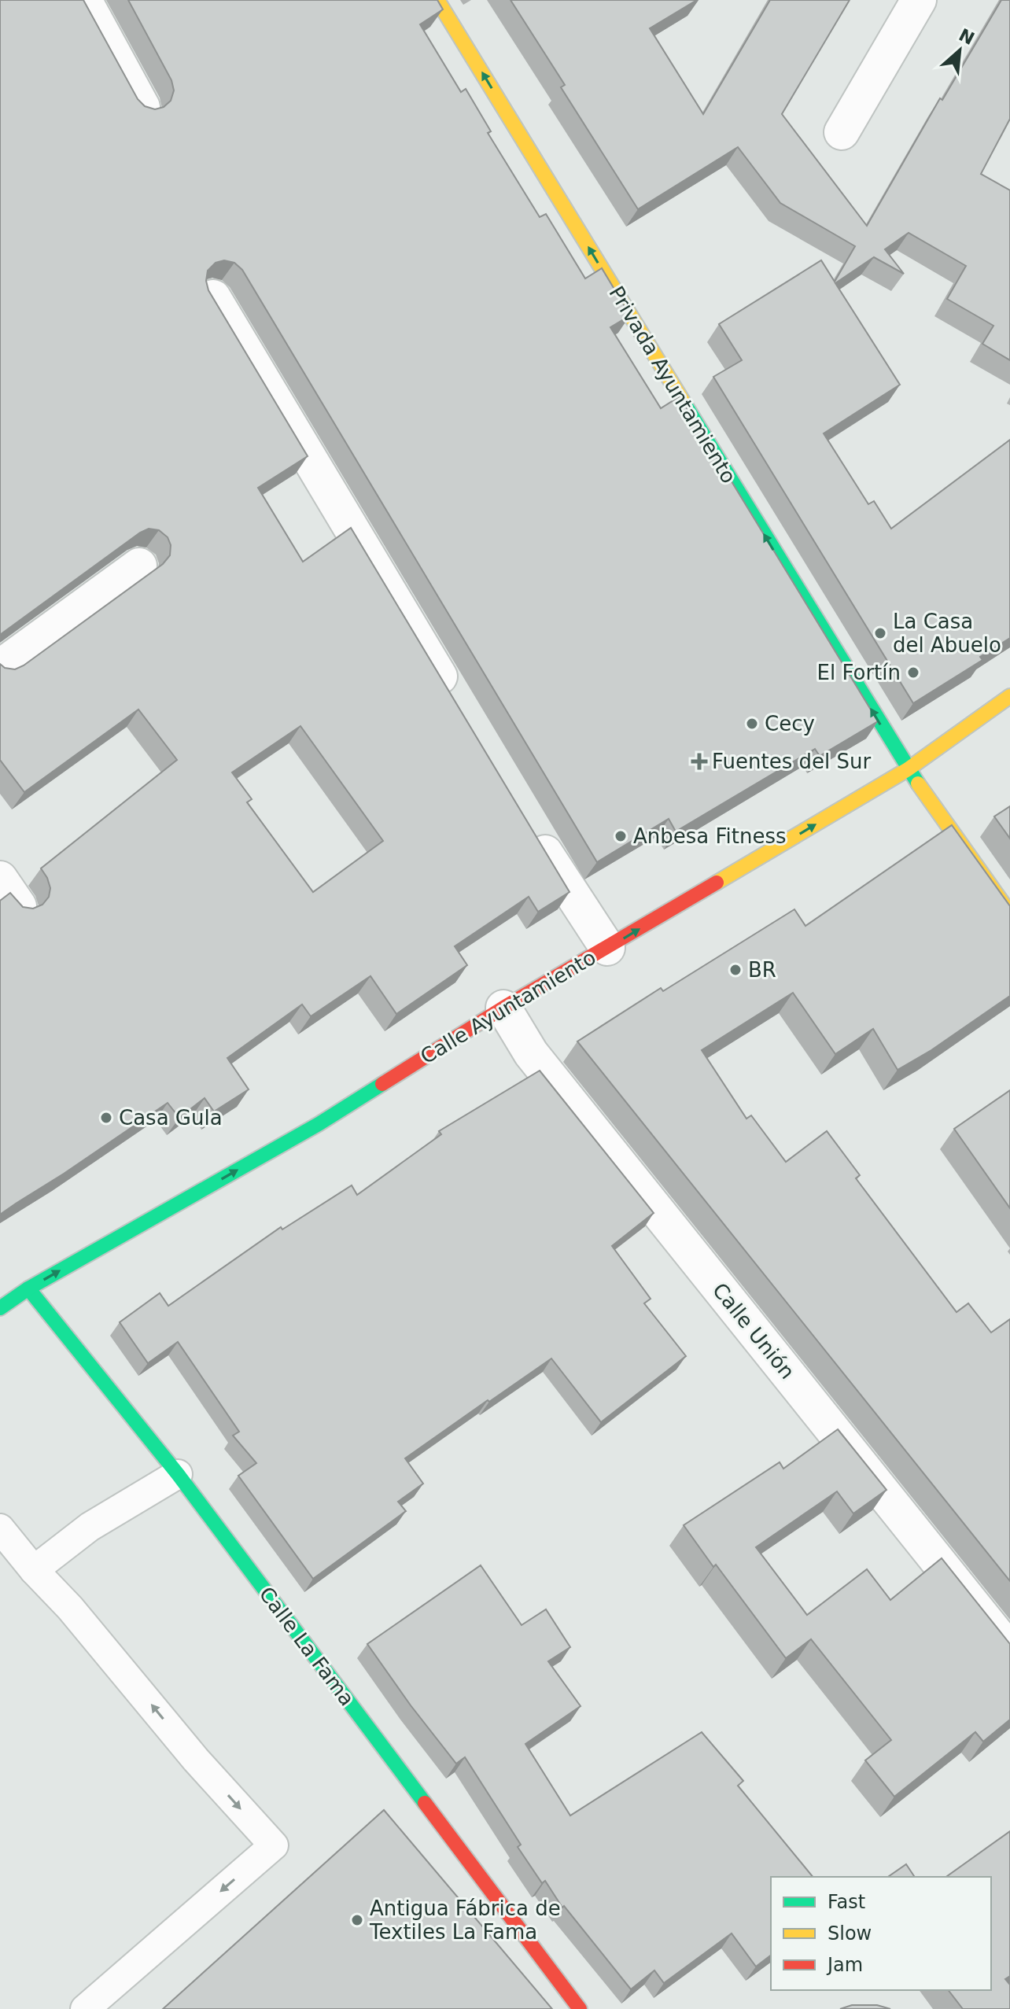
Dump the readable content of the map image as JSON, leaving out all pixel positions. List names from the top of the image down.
{
  "streets": {
    "street": [
      "Privada Ayuntamiento",
      "Calle Ayuntamiento",
      "Calle Unión",
      "Calle La Fama"
    ]
  },
  "crossings": [
    ["Privada Ayuntamiento", "Calle Ayuntamiento"],
    ["Calle Ayuntamiento", "Calle Unión"],
    ["Calle Ayuntamiento", "Calle La Fama"]
  ],
  "one_way": ["Privada Ayuntamiento", "Calle Ayuntamiento"],
  "places": {
    "other": [
      "La Casa del Abuelo",
      "El Fortín",
      "Cecy",
      "Anbesa Fitness",
      "BR",
      "Casa Gula",
      "Antigua Fábrica de Textiles La Fama"
    ],
    "health": ["Fuentes del Sur"]
  },
  "legend": ["Fast", "Slow", "Jam"],
  "north": "top right"
}
